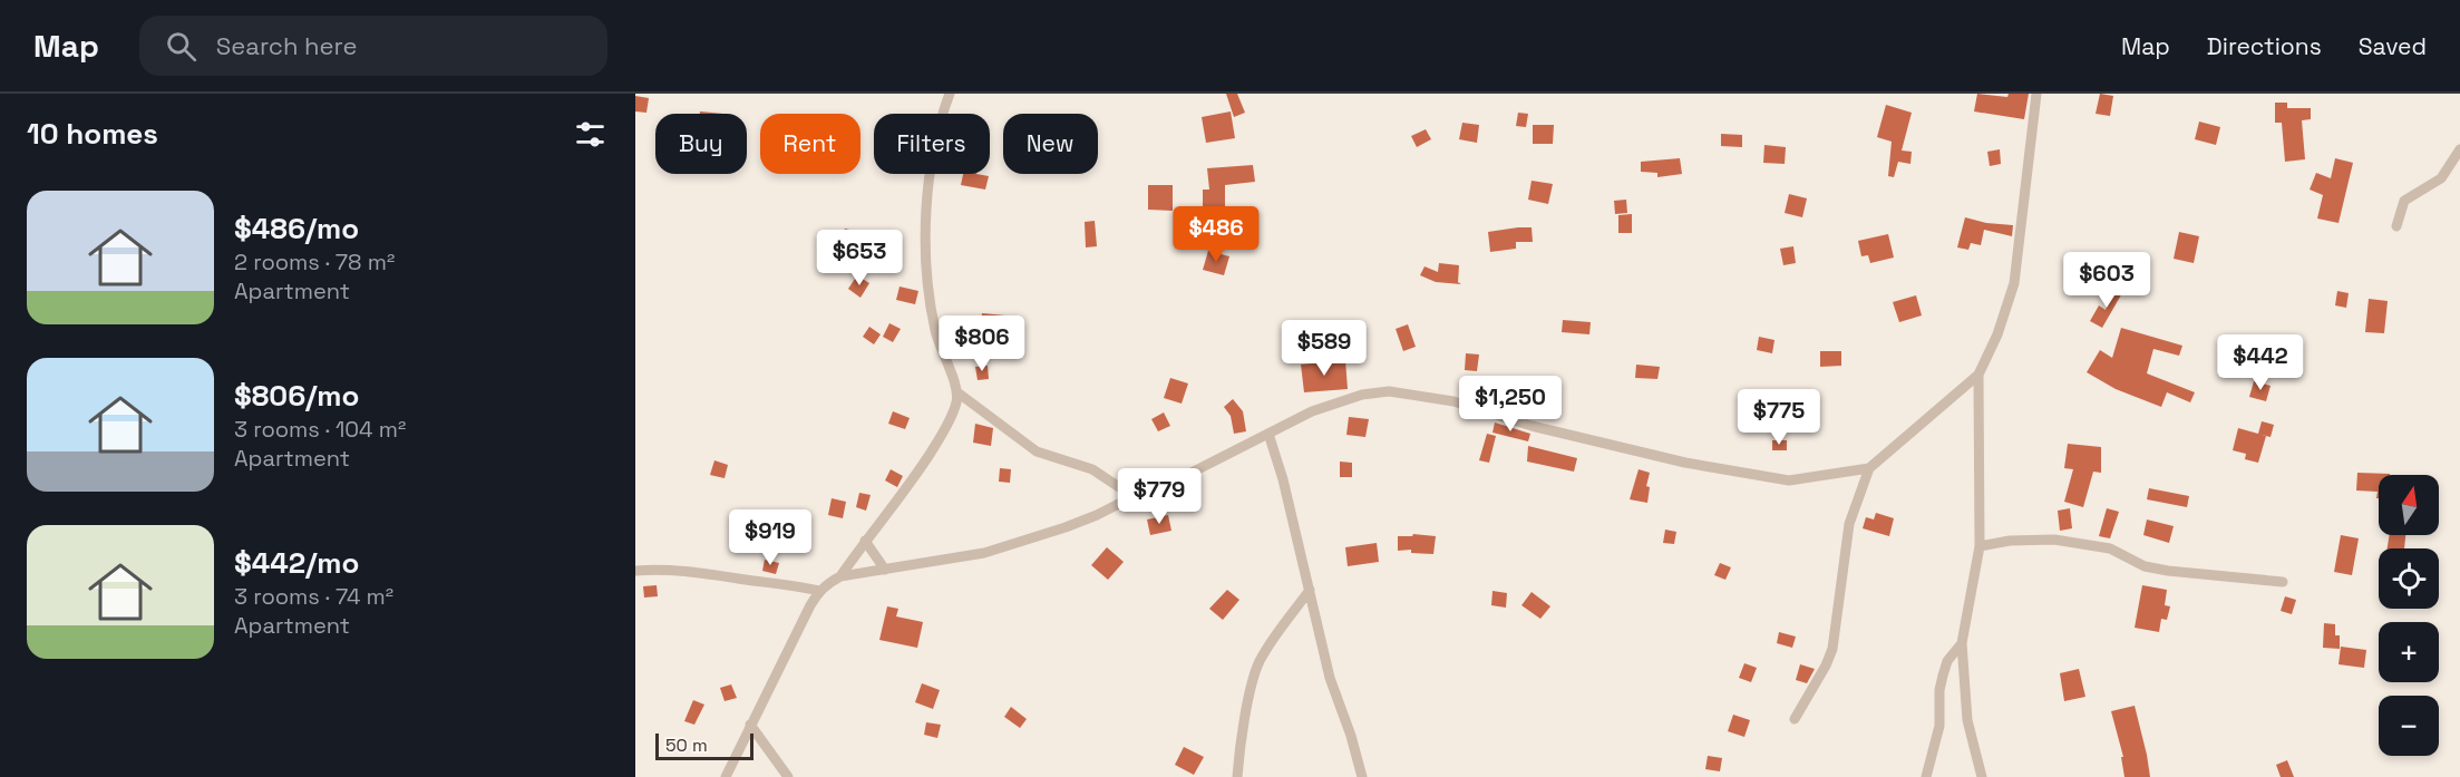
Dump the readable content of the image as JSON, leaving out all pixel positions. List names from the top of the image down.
{
  "scale_bar": "50 m",
  "north": "top",
  "page": {
    "header": "Map",
    "search": "Search here",
    "nav": ["Map", "Directions", "Saved"],
    "heading": "10 homes",
    "chip": [
      "Buy",
      "Rent",
      "Filters",
      "New"
    ],
    "list": [
      {
        "name": "$486/mo",
        "note": "2 rooms · 78 m² · Apartment"
      },
      {
        "name": "$806/mo",
        "note": "3 rooms · 104 m² · Apartment"
      },
      {
        "name": "$442/mo",
        "note": "3 rooms · 74 m² · Apartment"
      }
    ],
    "price": [
      "$486",
      "$653",
      "$603",
      "$806",
      "$589",
      "$442",
      "$1,250",
      "$775",
      "$779",
      "$919"
    ],
    "map_buttons": ["+", "−"],
    "scale": "50 m"
  }
}
